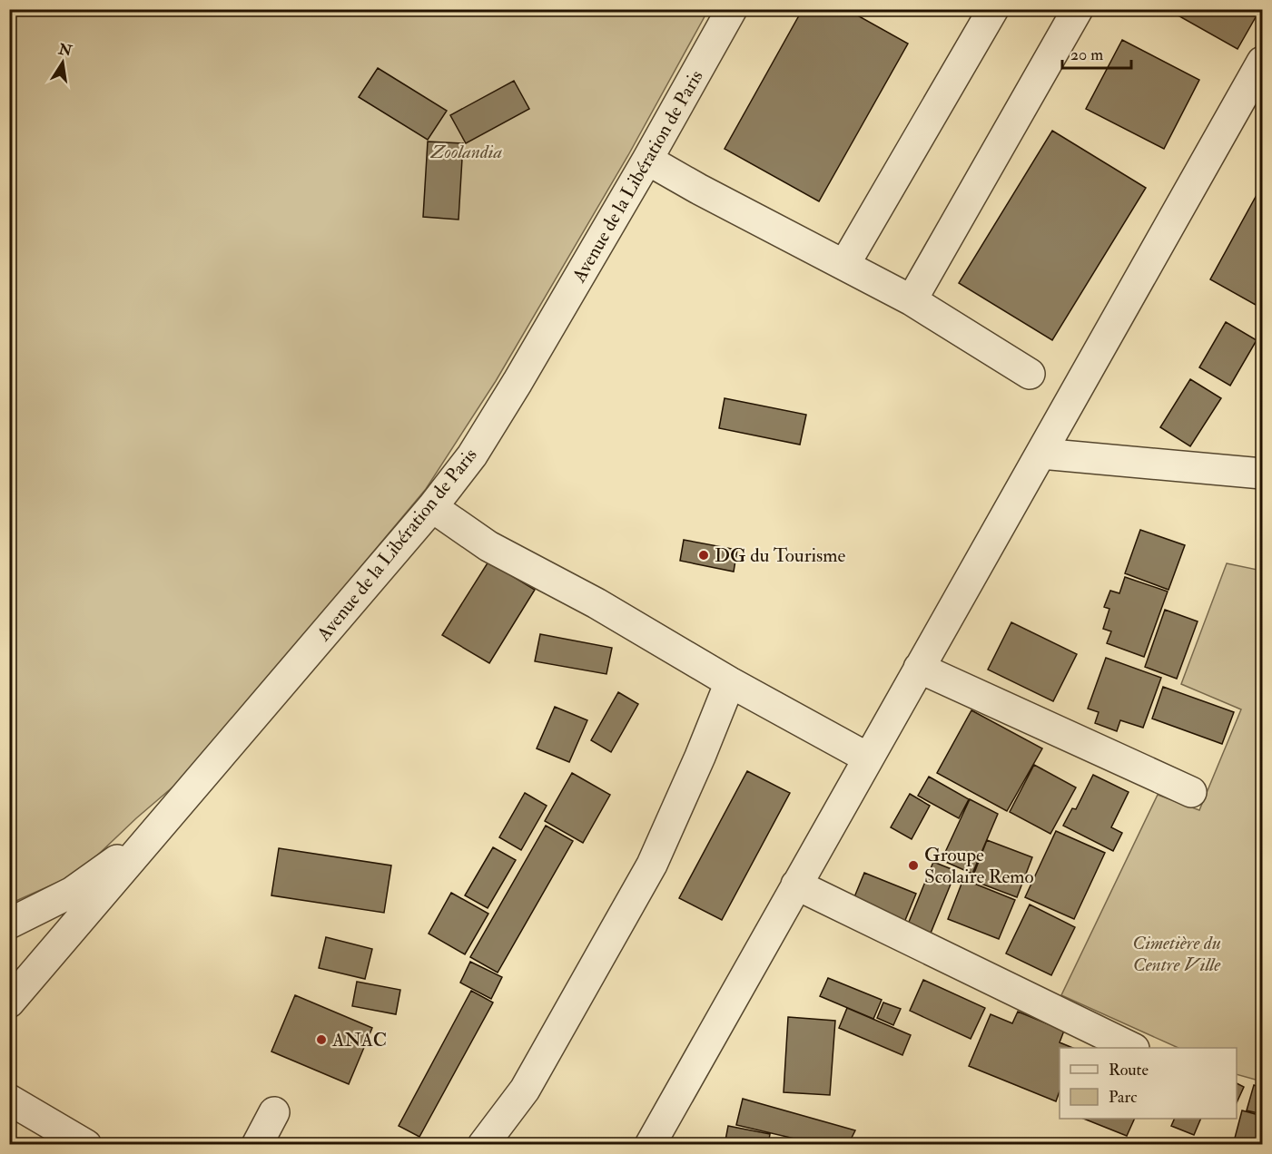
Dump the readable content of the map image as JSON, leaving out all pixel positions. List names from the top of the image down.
{
  "streets": {
    "street": ["Avenue de la Libération de Paris"]
  },
  "parks": ["Zoolandia", "Cimetière du Centre Ville"],
  "places": ["DG du Tourisme", "Groupe Scolaire Remo", "ANAC"],
  "legend": ["Route", "Parc"],
  "scale_bar": "20 m",
  "north": "top"
}
